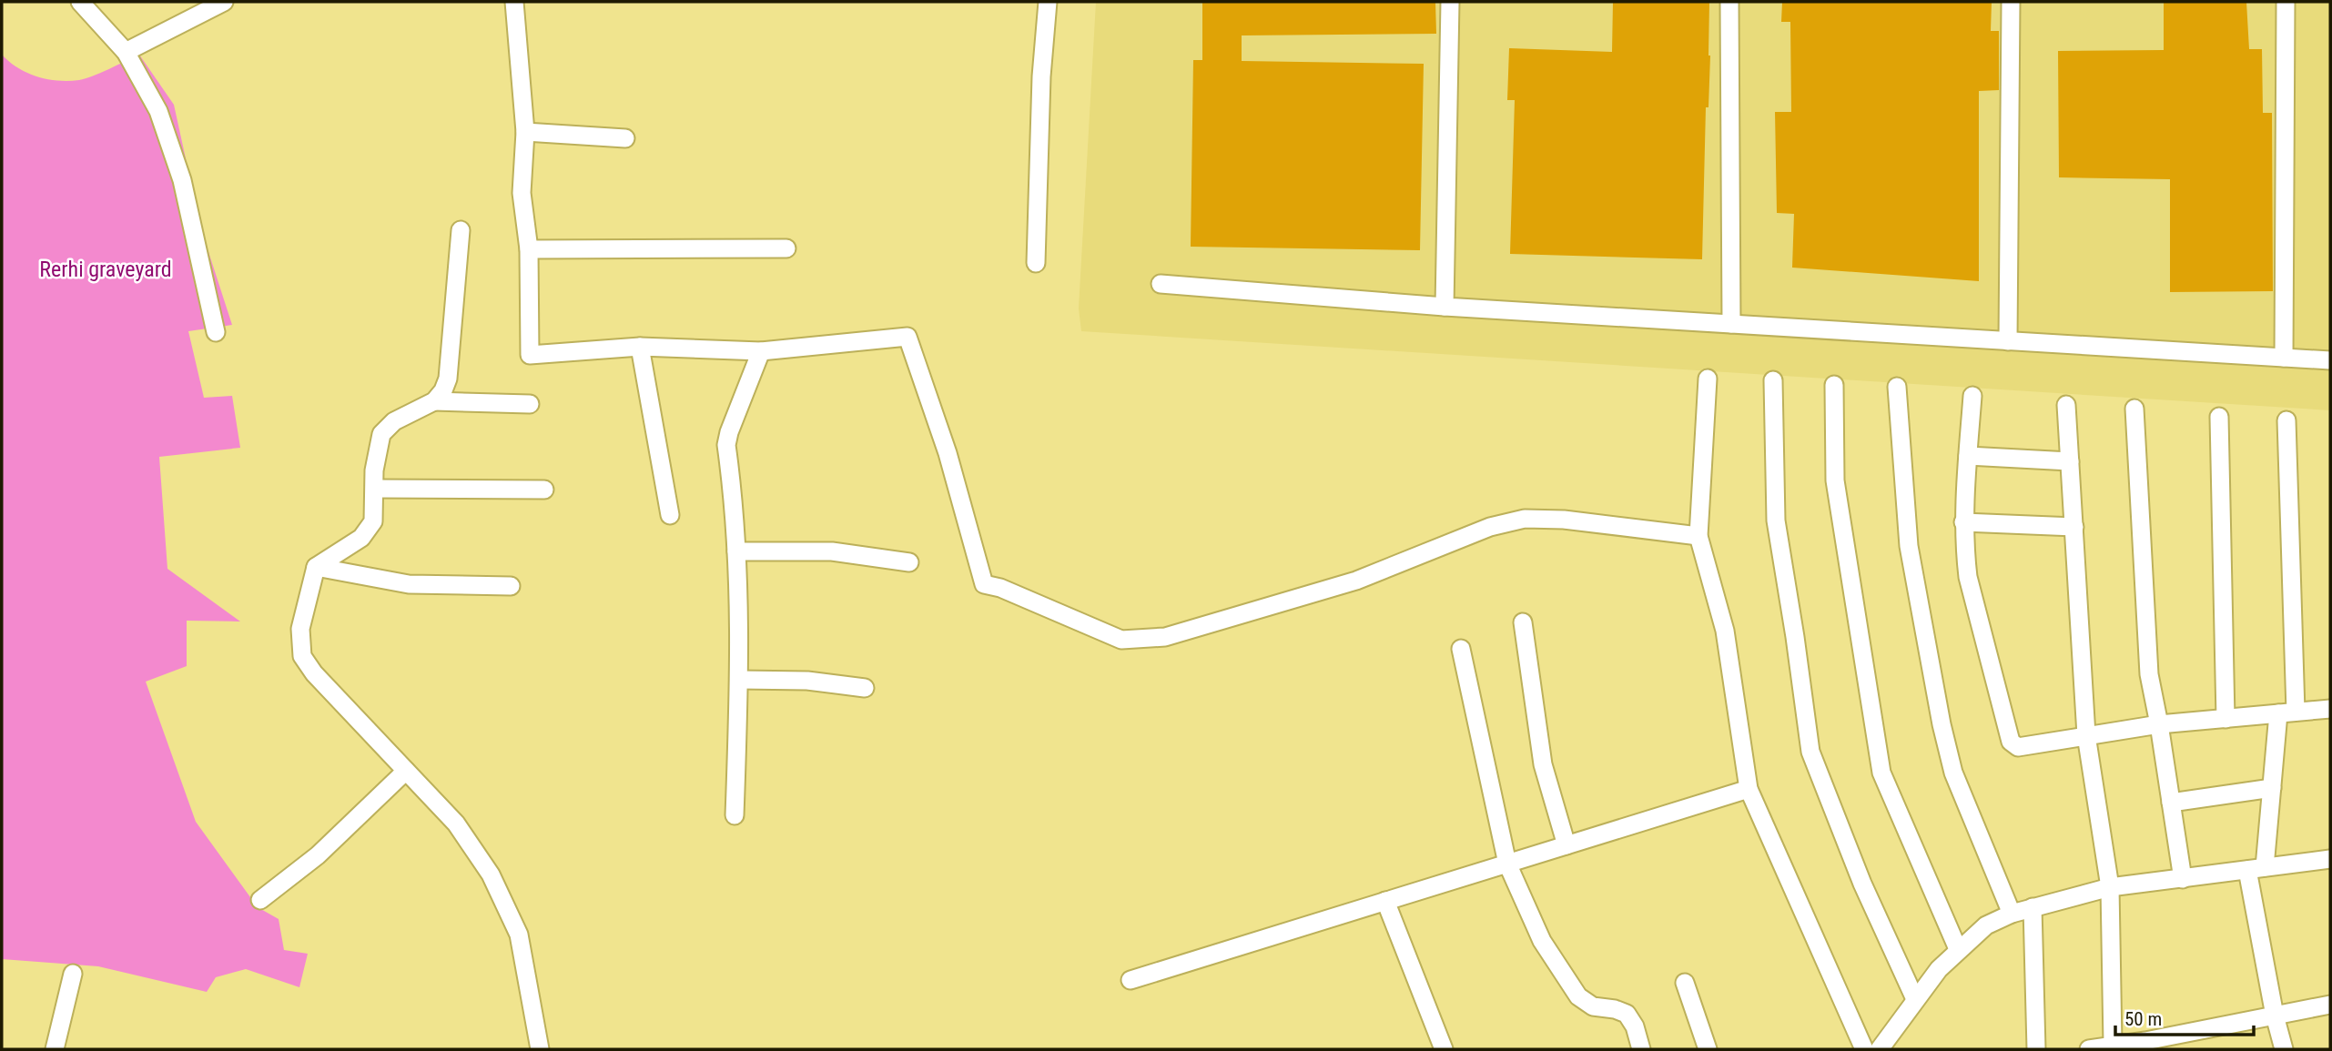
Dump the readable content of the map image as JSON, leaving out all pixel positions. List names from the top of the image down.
{
  "parks": ["Rerhi graveyard"],
  "scale_bar": "50 m"
}
